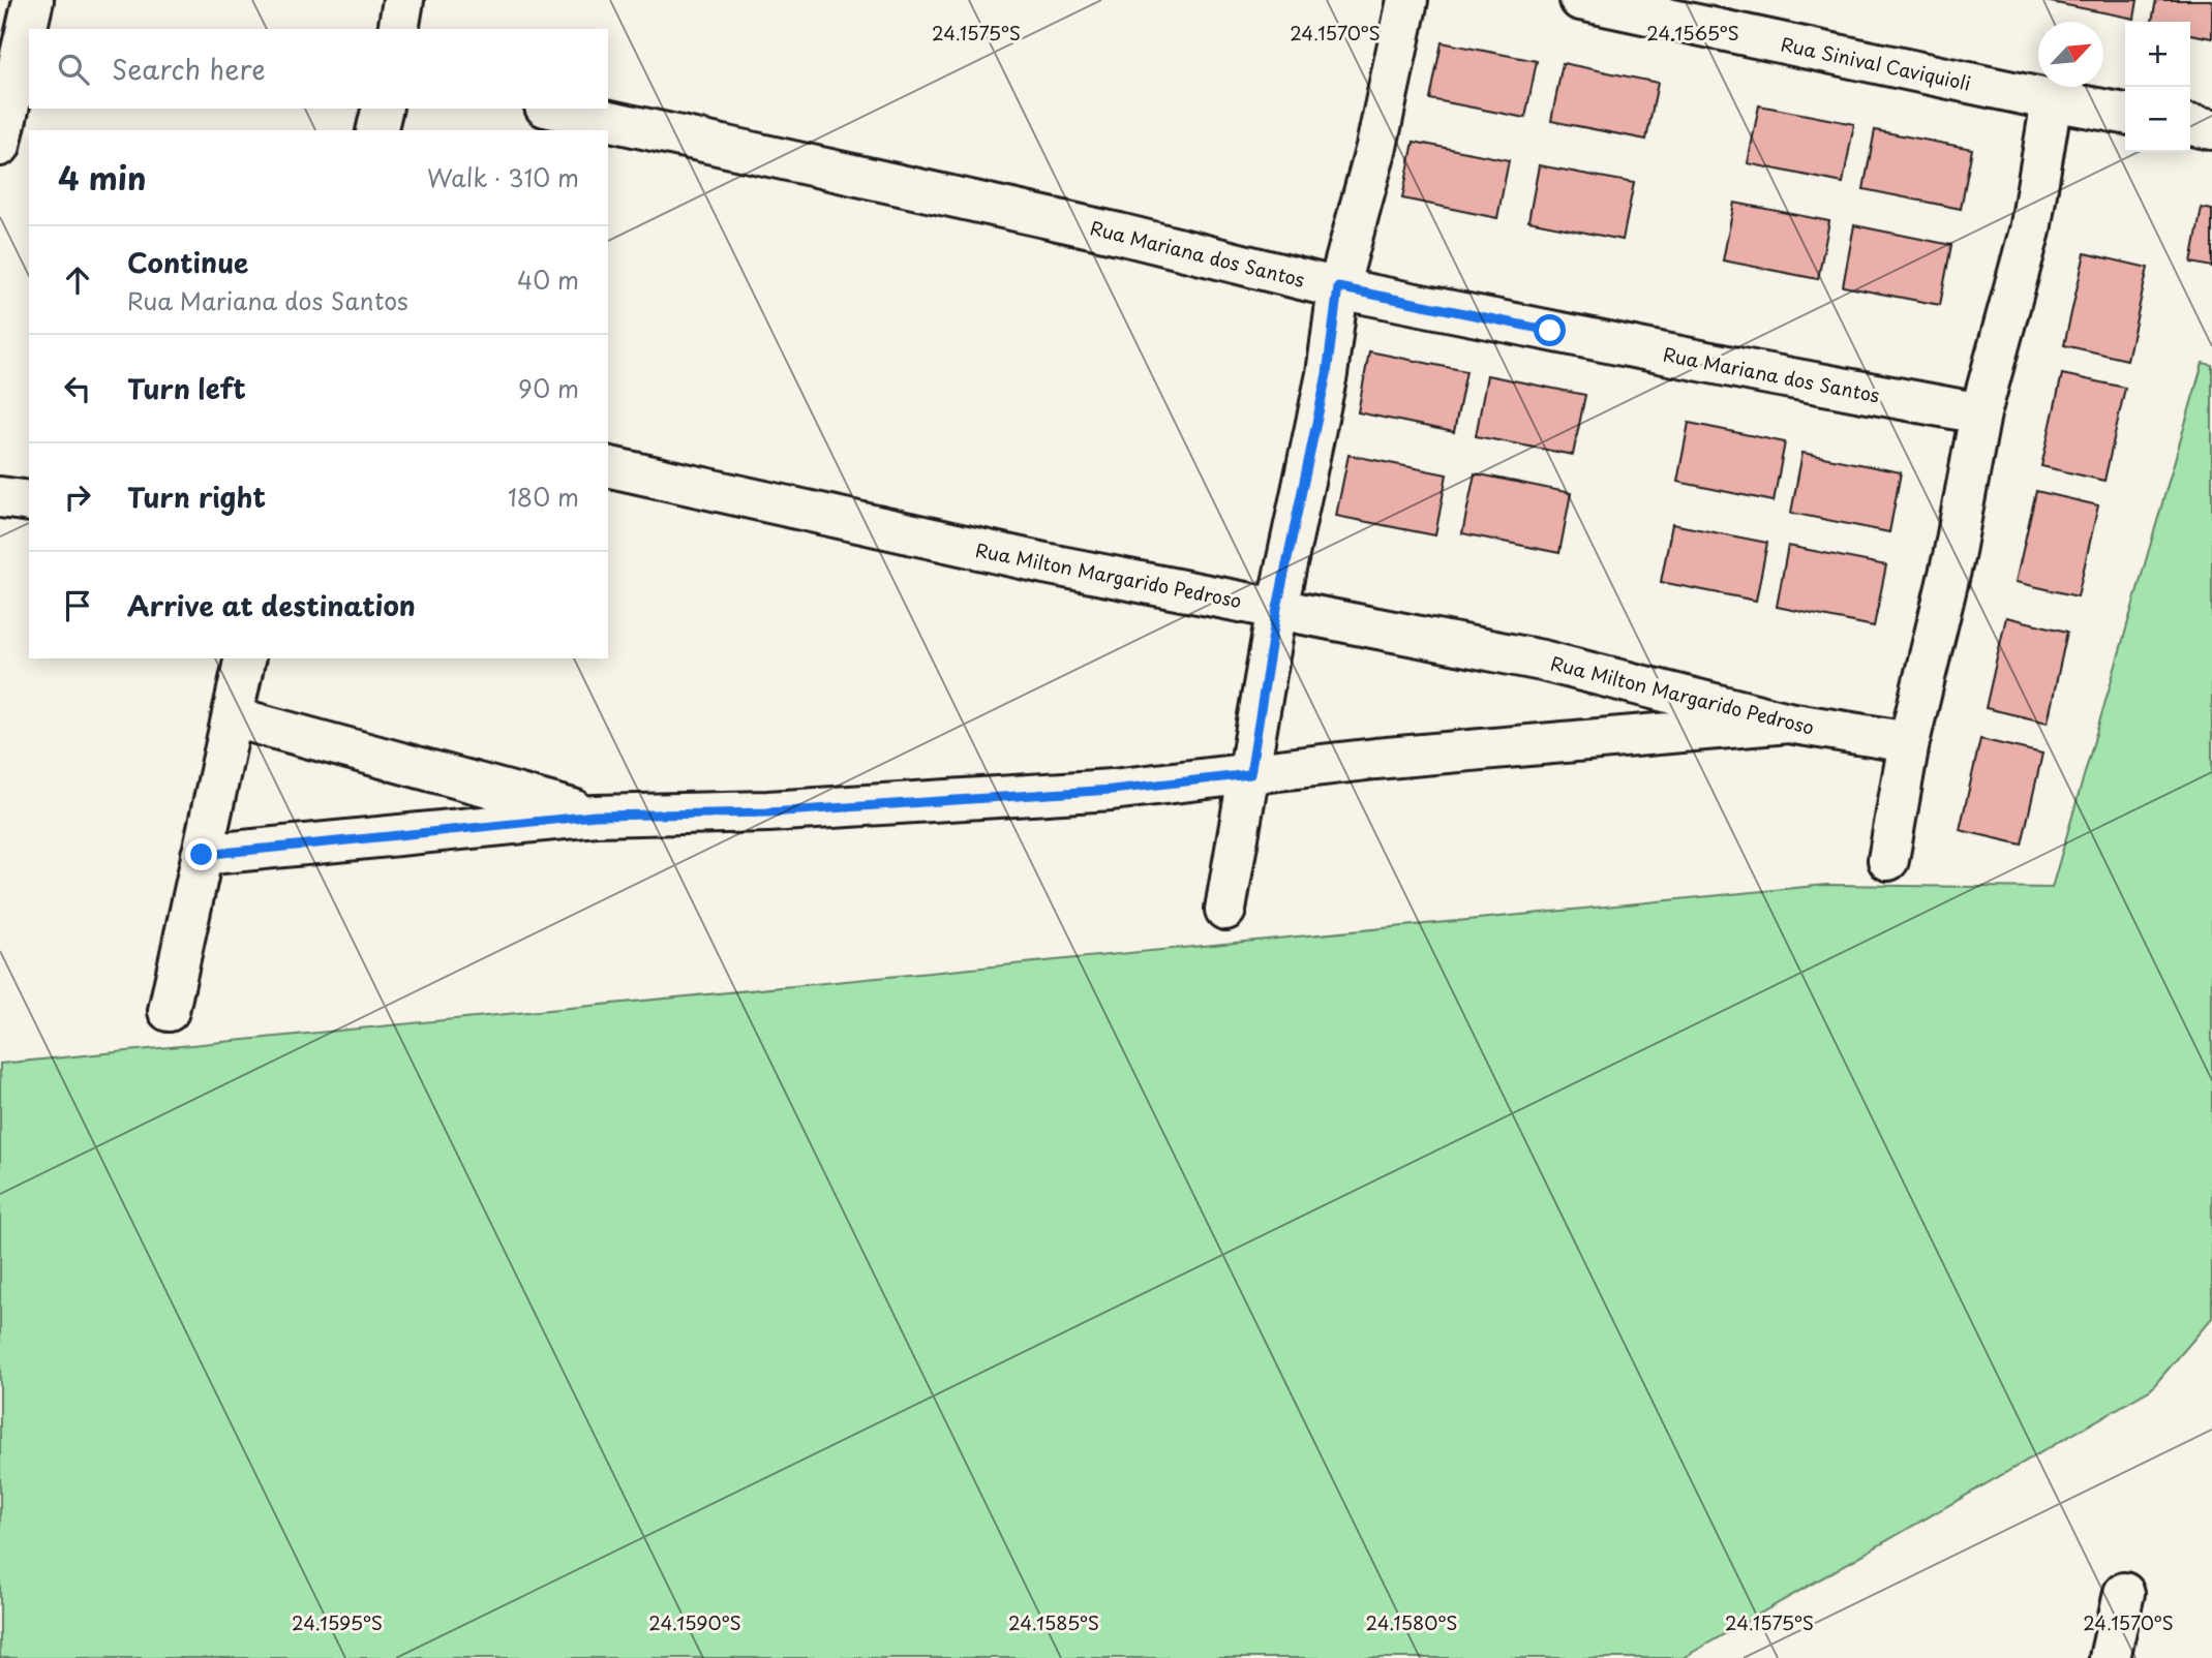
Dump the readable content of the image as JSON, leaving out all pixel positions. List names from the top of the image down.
{
  "streets": {
    "street": ["Rua Sinival Caviquioli", "Rua Mariana dos Santos", "Rua Milton Margarido Pedroso"]
  },
  "north": "top right",
  "page": {
    "map_buttons": ["+", "−"],
    "search": "Search here",
    "heading": ["4 min", "Walk · 310 m"],
    "list": [
      ["Continue", "Rua Mariana dos Santos", "40 m"],
      ["Turn left", "90 m"],
      ["Turn right", "180 m"],
      "Arrive at destination"
    ]
  },
  "coordinates": [
    "24.1575°S",
    "24.1570°S",
    "24.1565°S",
    "24.1595°S",
    "24.1590°S",
    "24.1585°S",
    "24.1580°S"
  ]
}
